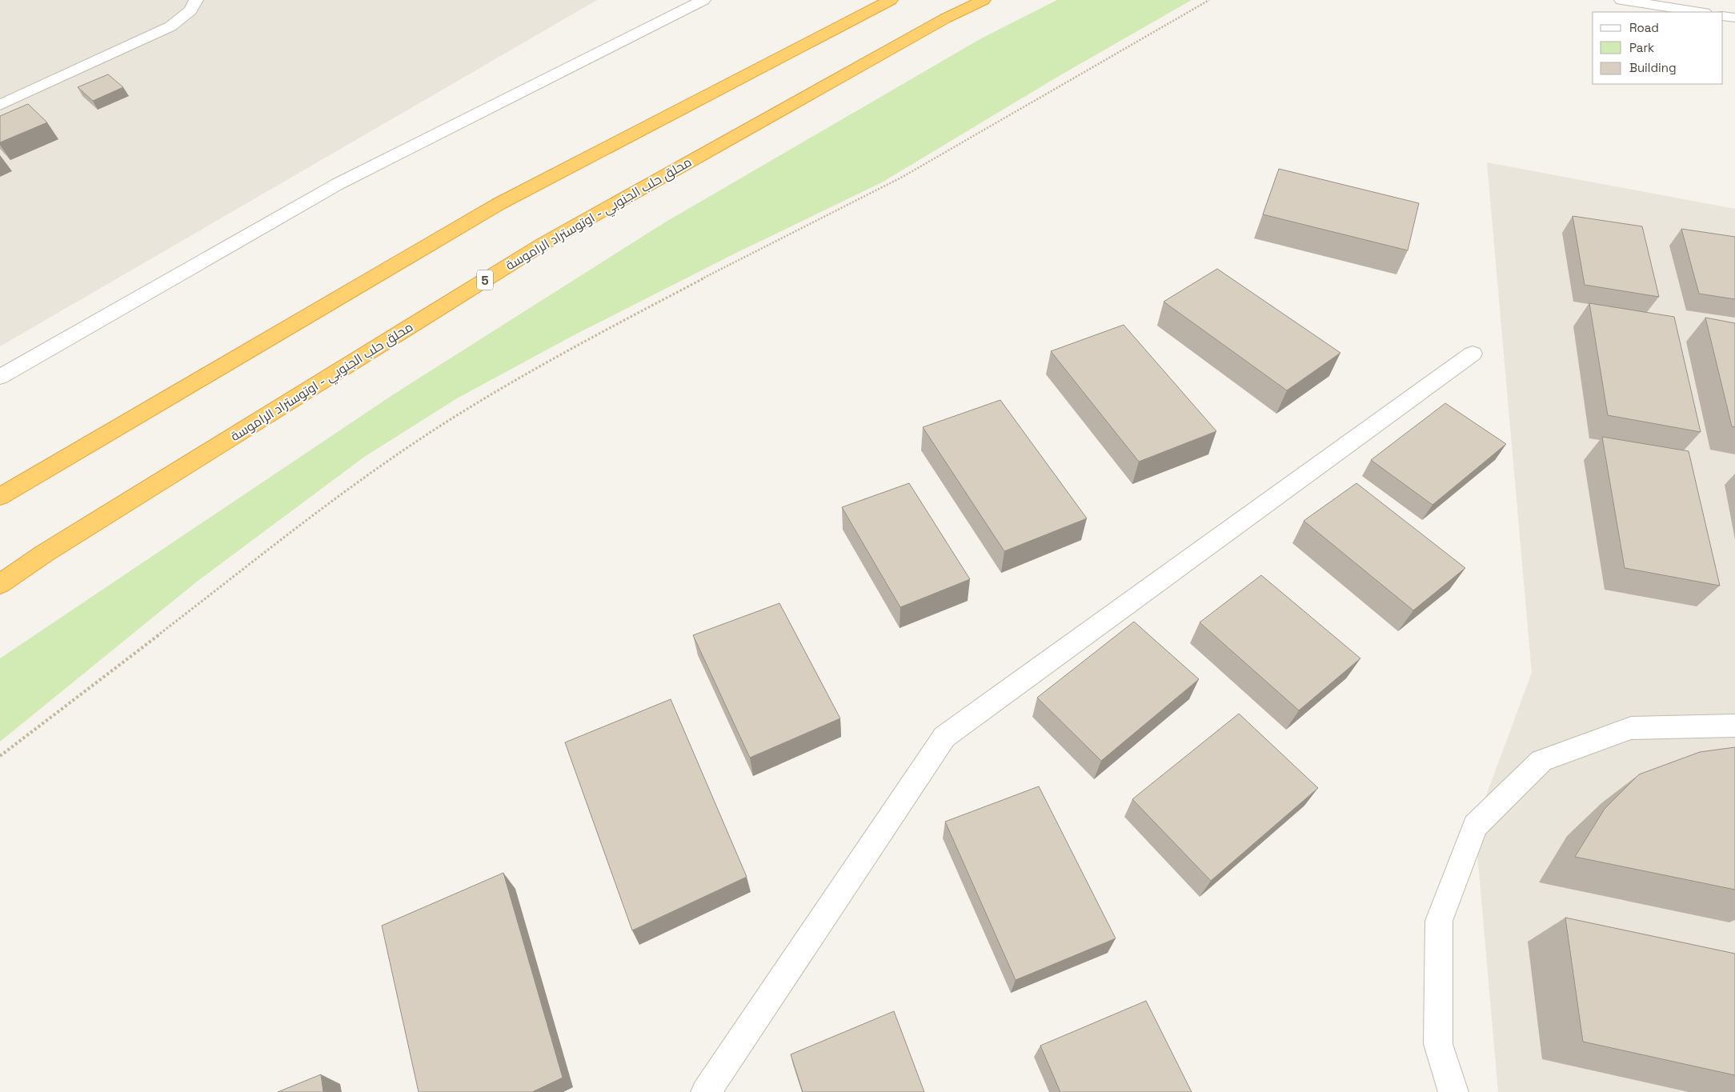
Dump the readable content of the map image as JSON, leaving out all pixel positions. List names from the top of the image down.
{
  "streets": {
    "highway": ["محلق حلب الجنوبي - اوتوستراد الراموسة", "5"]
  },
  "legend": ["Road", "Park", "Building"]
}
